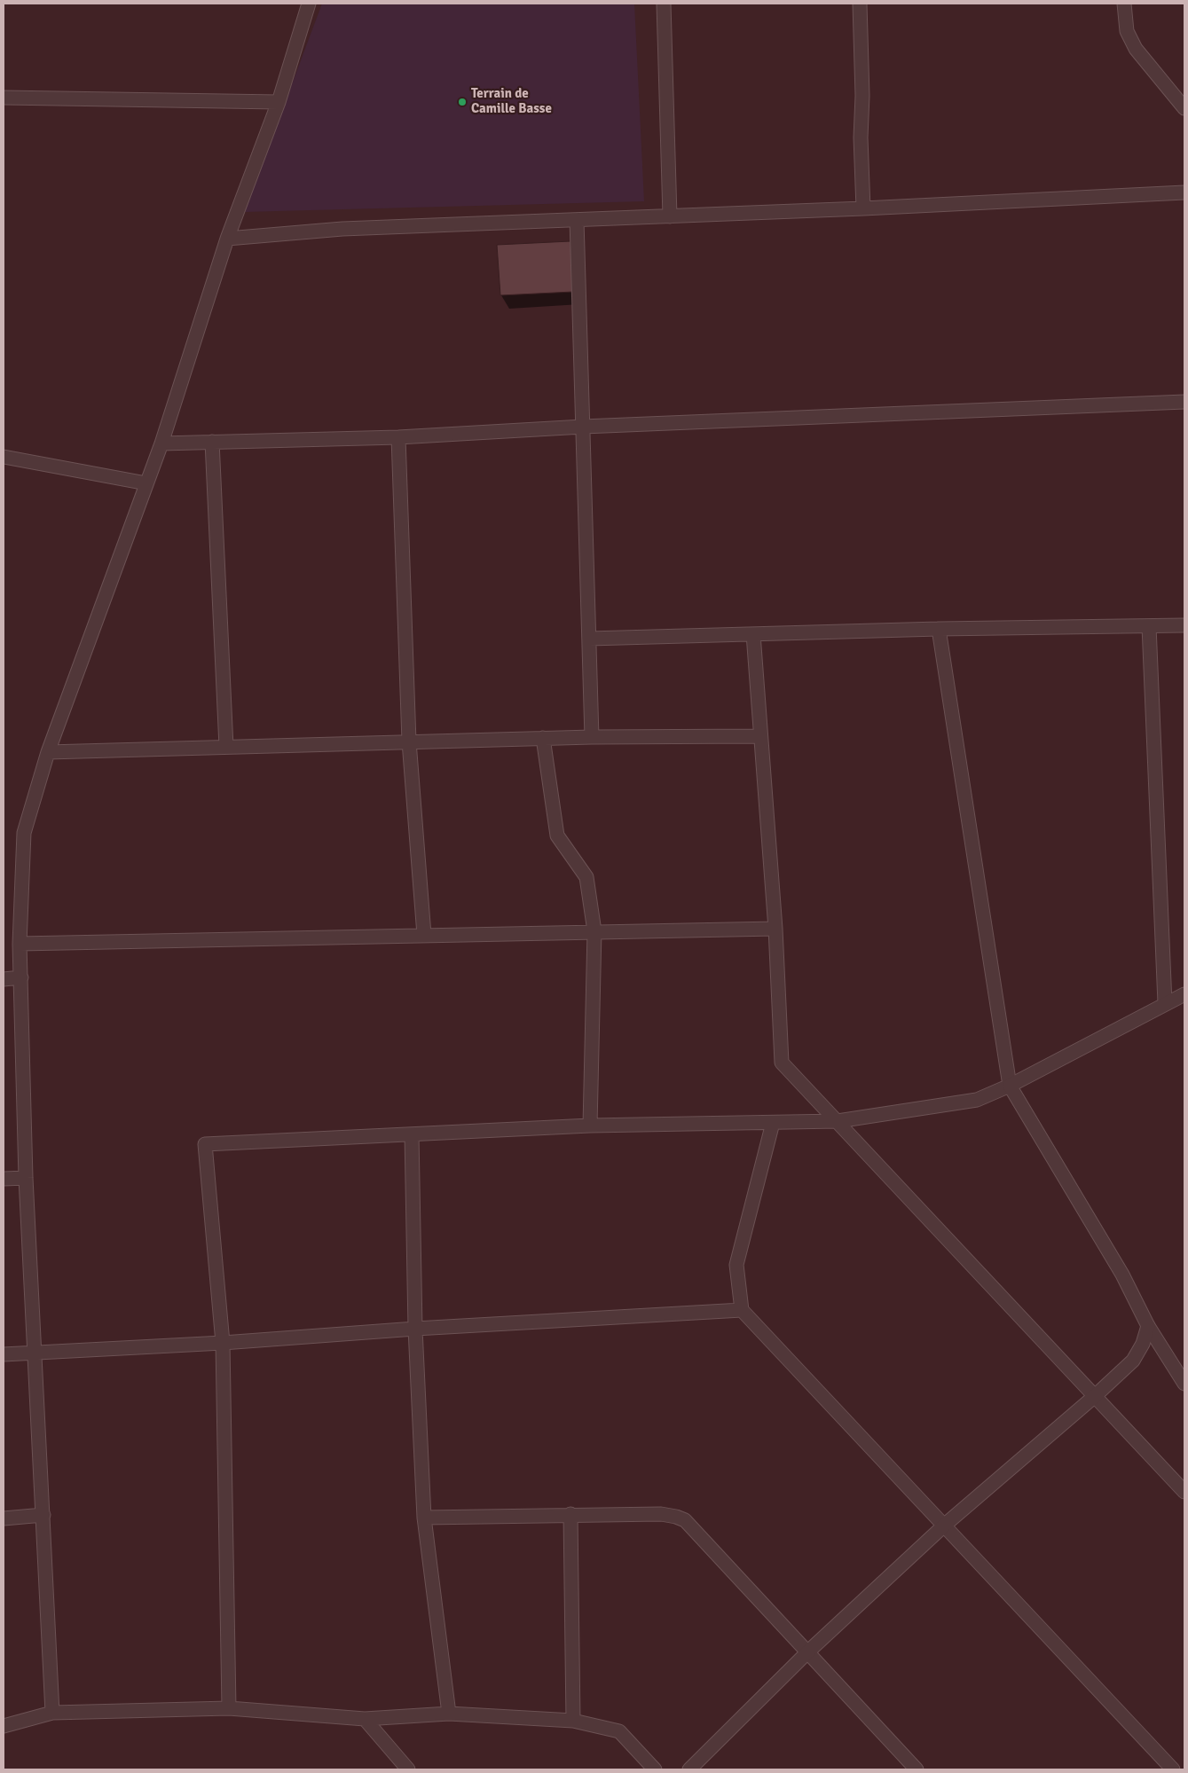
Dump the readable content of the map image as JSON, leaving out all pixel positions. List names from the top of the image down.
{
  "places": ["Terrain de Camille Basse"]
}
